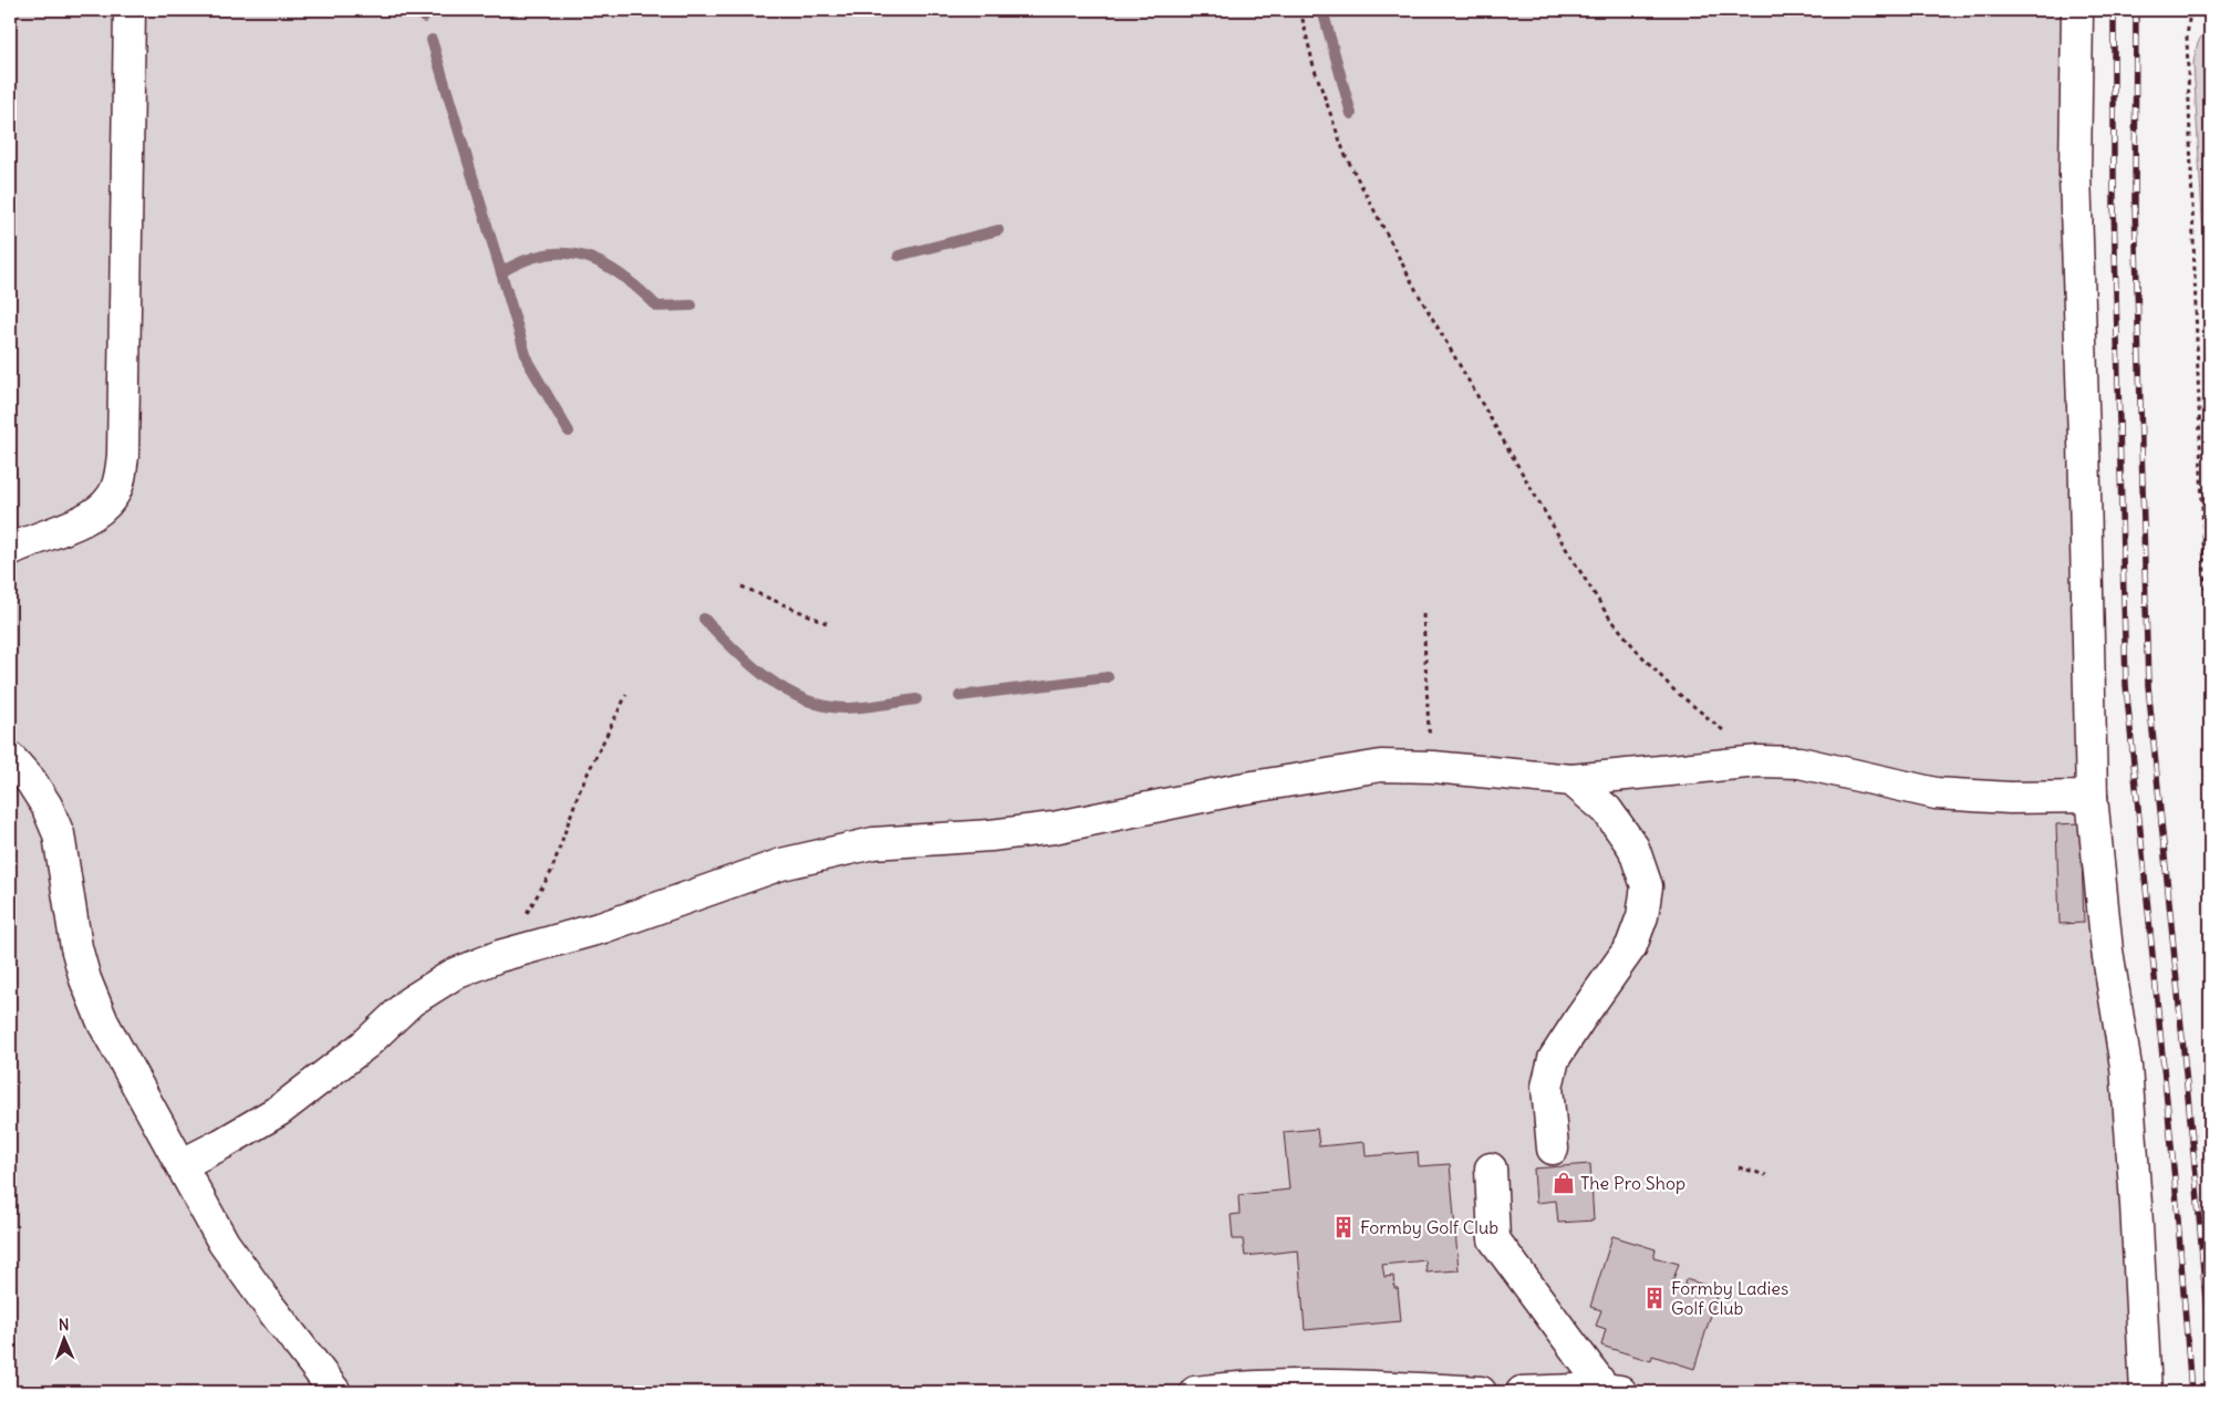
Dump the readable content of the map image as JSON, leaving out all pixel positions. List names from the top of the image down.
{
  "places": {
    "shop": ["The Pro Shop"],
    "building": ["Formby Golf Club", "Formby Ladies Golf Club"]
  },
  "north": "top"
}
